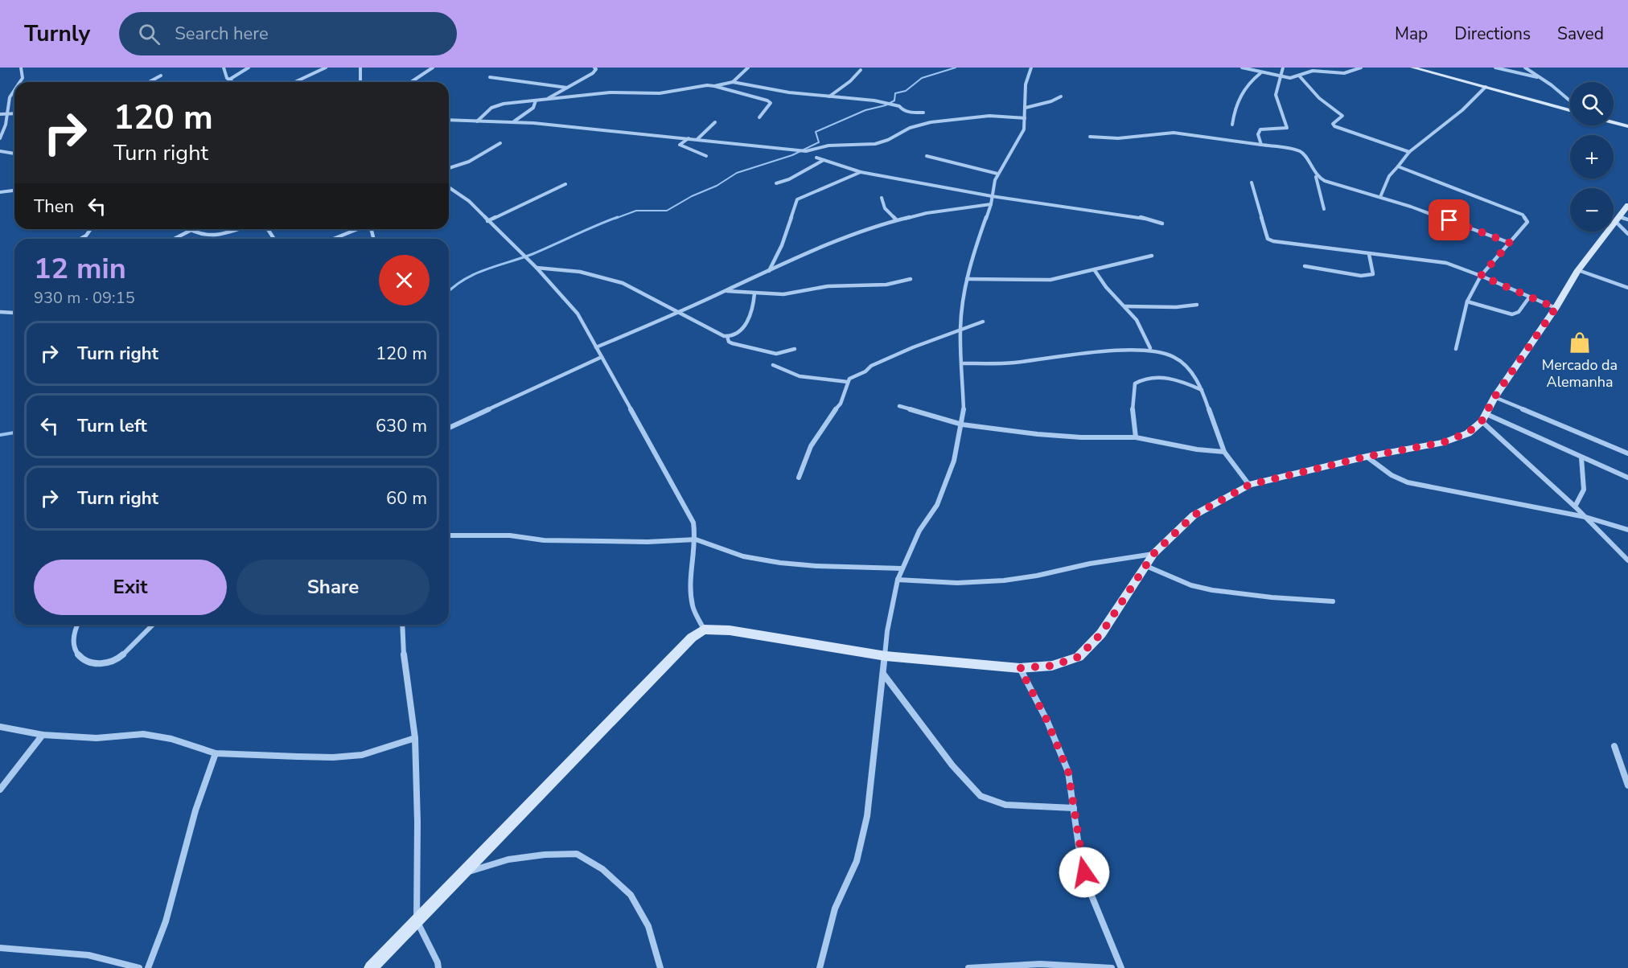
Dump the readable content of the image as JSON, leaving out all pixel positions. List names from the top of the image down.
{
  "places": {
    "shop": ["Mercado da Alemanha"]
  },
  "page": {
    "header": "Turnly",
    "search": "Search here",
    "nav": ["Map", "Directions", "Saved"],
    "map_buttons": ["+", "−"],
    "turn": ["120 m", "Turn right"],
    "then": "Then",
    "heading": ["12 min", "930 m · 09:15"],
    "list": [
      {
        "name": "Turn right",
        "value": "120 m"
      },
      {
        "name": "Turn left",
        "value": "630 m"
      },
      {
        "name": "Turn right",
        "value": "60 m"
      }
    ],
    "buttons": ["Exit", "Share"]
  }
}
